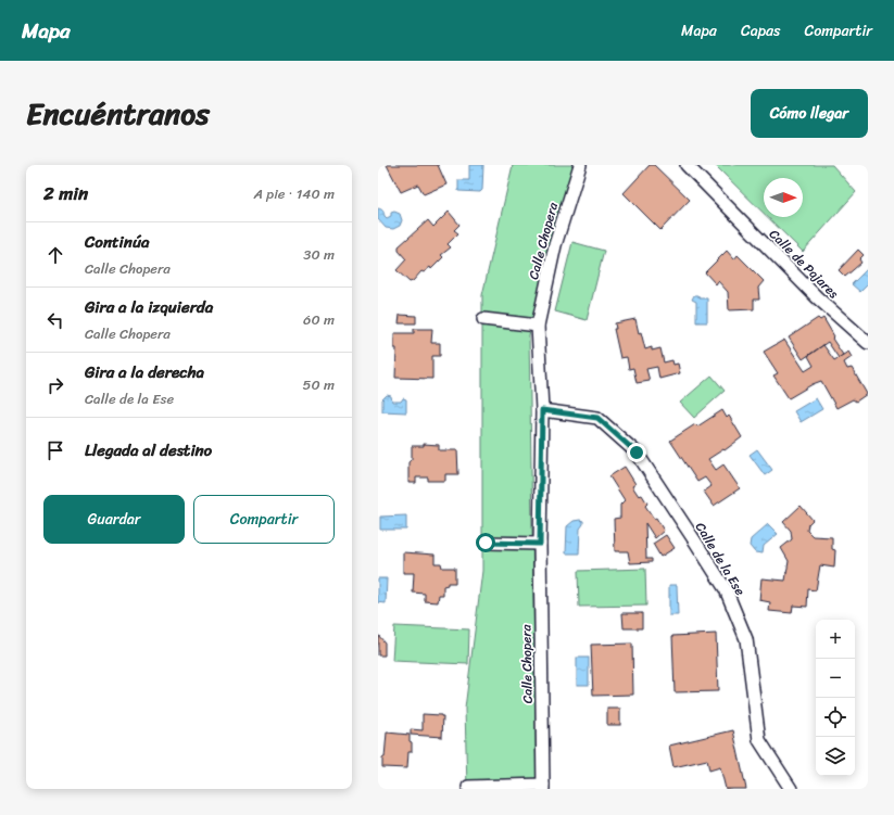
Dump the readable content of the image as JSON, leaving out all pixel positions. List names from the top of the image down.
{
  "streets": {
    "street": ["Calle Chopera", "Calle de Pajares", "Calle de la Ese"]
  },
  "crossings": [
    ["Calle Chopera", "Calle de la Ese"]
  ],
  "north": "right",
  "page": {
    "header": "Mapa",
    "nav": ["Mapa", "Capas", "Compartir"],
    "title": "Encuéntranos",
    "buttons": [
      "Cómo llegar",
      ["Guardar", "Compartir"]
    ],
    "heading": ["2 min", "A pie · 140 m"],
    "list": [
      ["Continúa", "Calle Chopera", "30 m"],
      ["Gira a la izquierda", "Calle Chopera", "60 m"],
      ["Gira a la derecha", "Calle de la Ese", "50 m"],
      "Llegada al destino"
    ],
    "map_buttons": ["+", "−"]
  }
}
